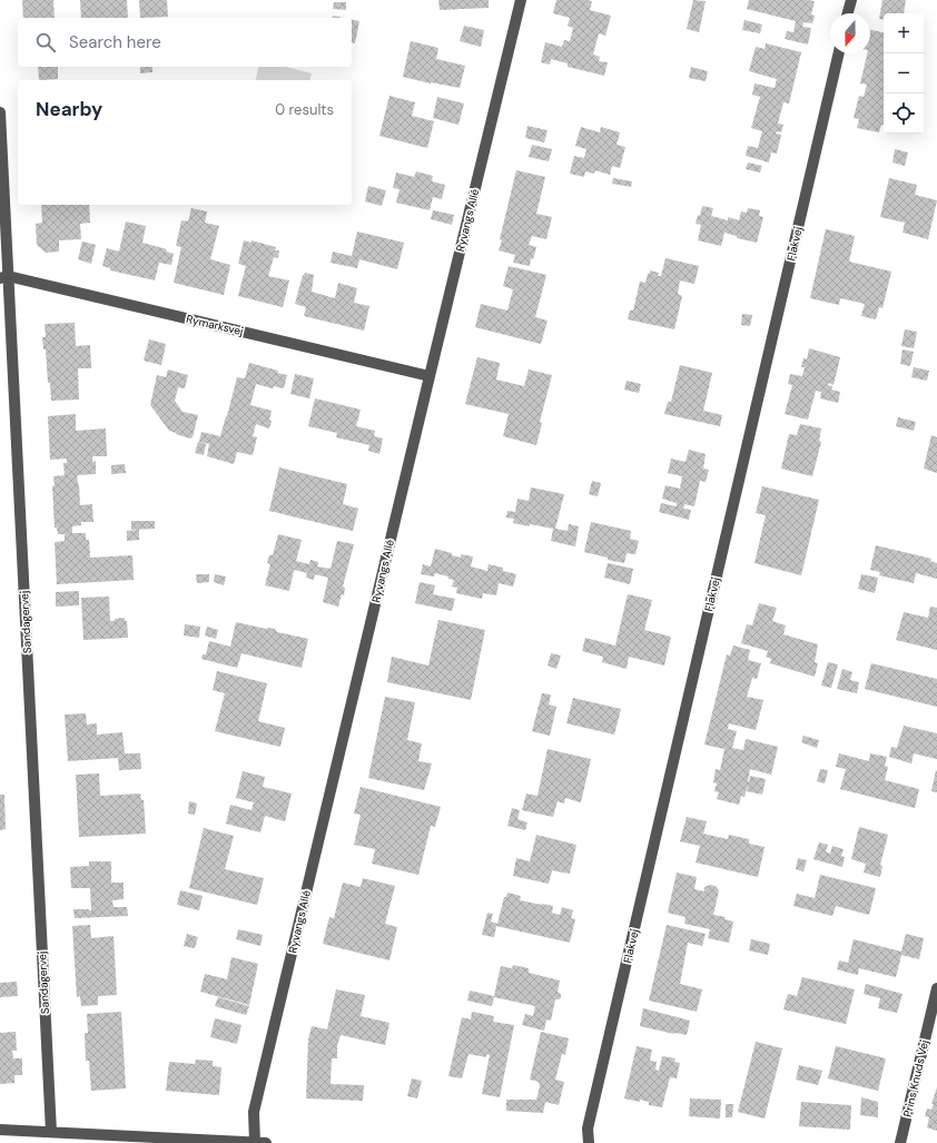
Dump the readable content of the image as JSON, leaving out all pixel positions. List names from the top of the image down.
{
  "streets": {
    "street": [
      "Ryvangs Allé",
      "Flakvej",
      "Rymarksvej",
      "Sandagervej",
      "Prins Knuds Vej"
    ]
  },
  "crossings": [
    ["Ryvangs Allé", "Rymarksvej"],
    ["Rymarksvej", "Sandagervej"]
  ],
  "north": "bottom",
  "page": {
    "map_buttons": ["+", "−"],
    "search": "Search here",
    "heading": ["Nearby", "0 results"]
  }
}
